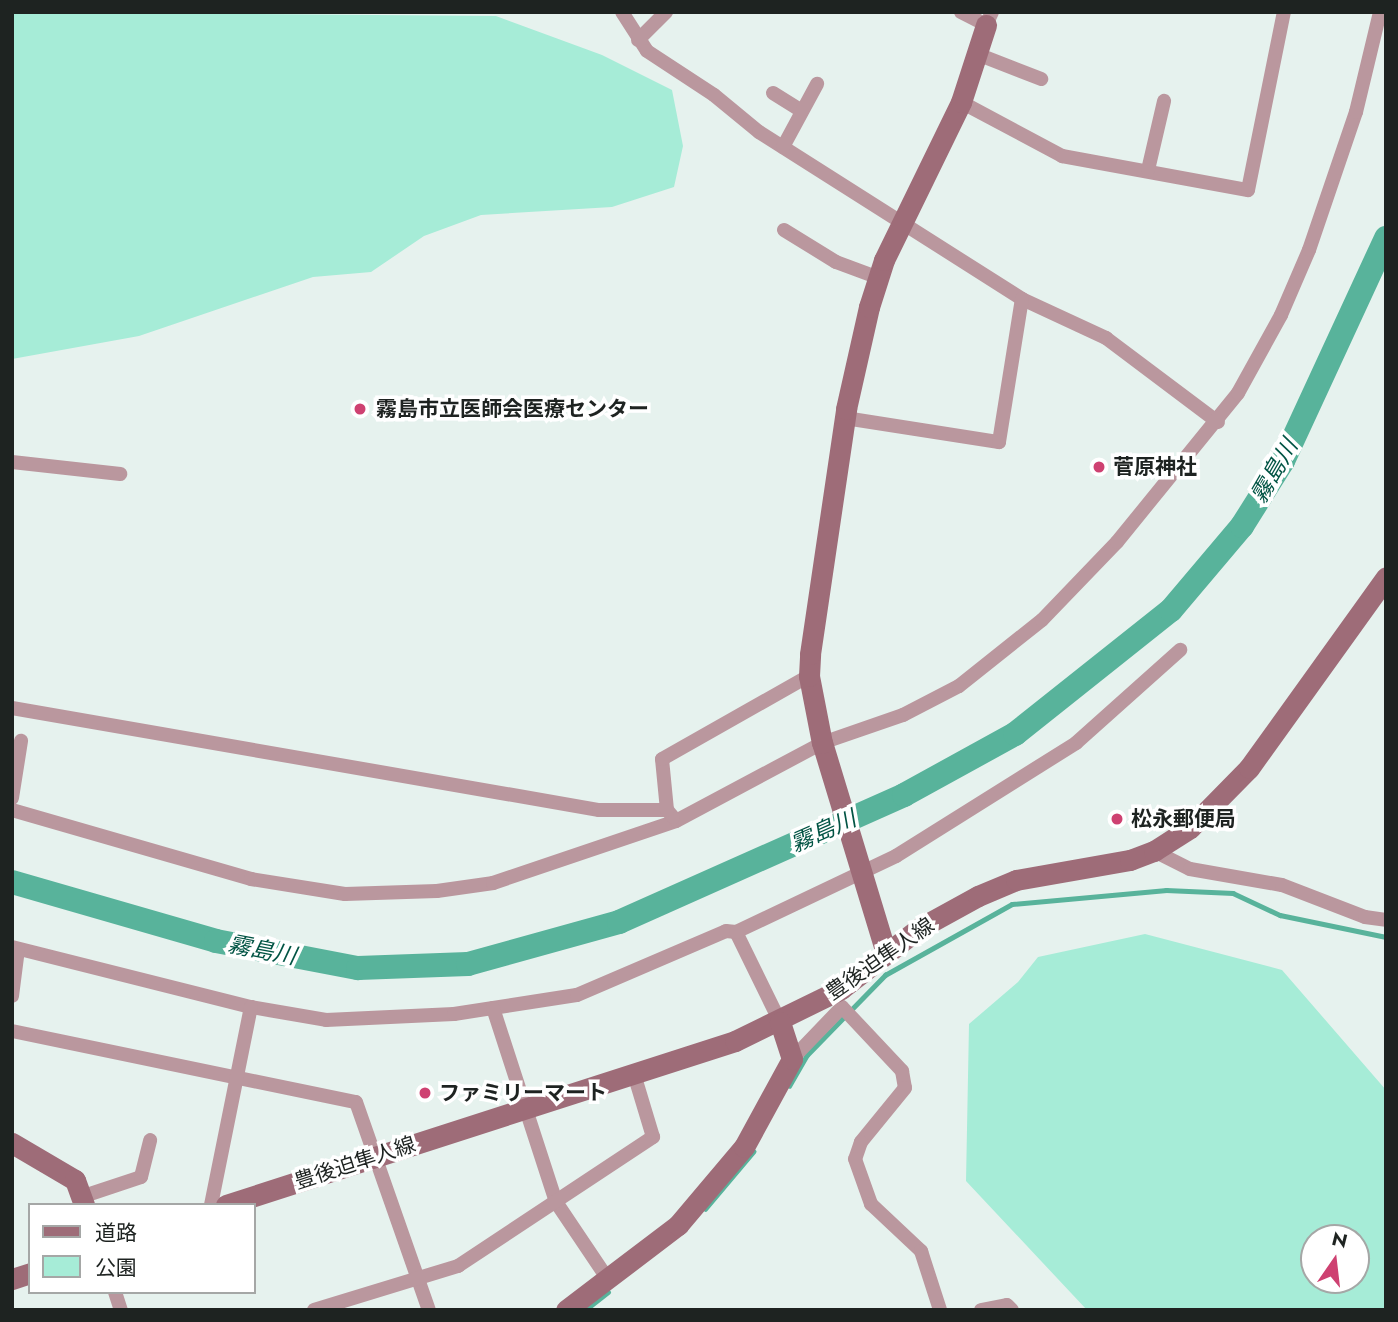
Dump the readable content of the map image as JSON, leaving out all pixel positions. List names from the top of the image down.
{
  "streets": {
    "street": ["豊後迫隼人線"]
  },
  "water": ["霧島川"],
  "places": [
    "霧島市立医師会医療センター",
    "菅原神社",
    "松永郵便局",
    "ファミリーマート"
  ],
  "legend": ["道路", "公園"],
  "north": "top"
}
